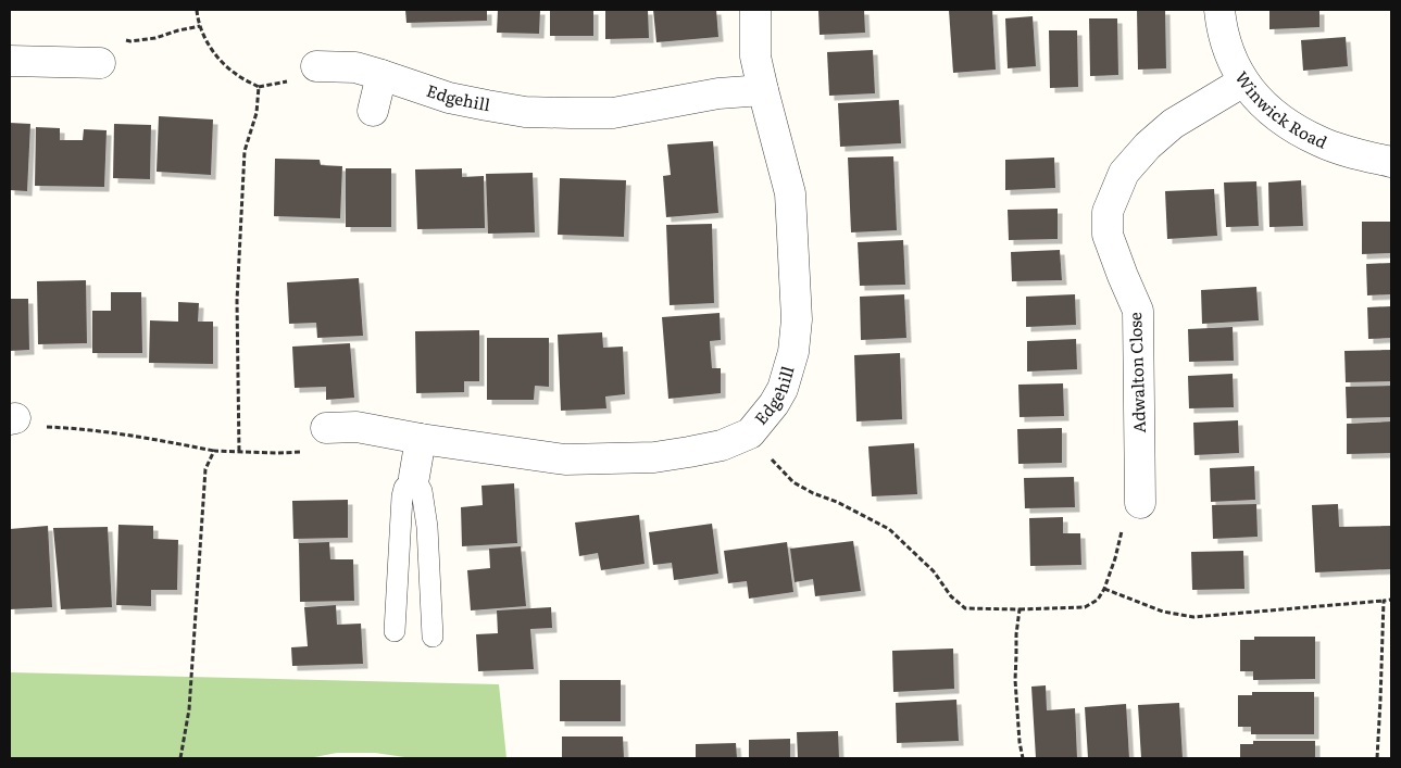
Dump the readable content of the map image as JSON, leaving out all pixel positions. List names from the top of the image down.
{
  "streets": {
    "street": ["Edgehill", "Winwick Road", "Adwalton Close"]
  },
  "crossings": [
    ["Winwick Road", "Adwalton Close"]
  ]
}
